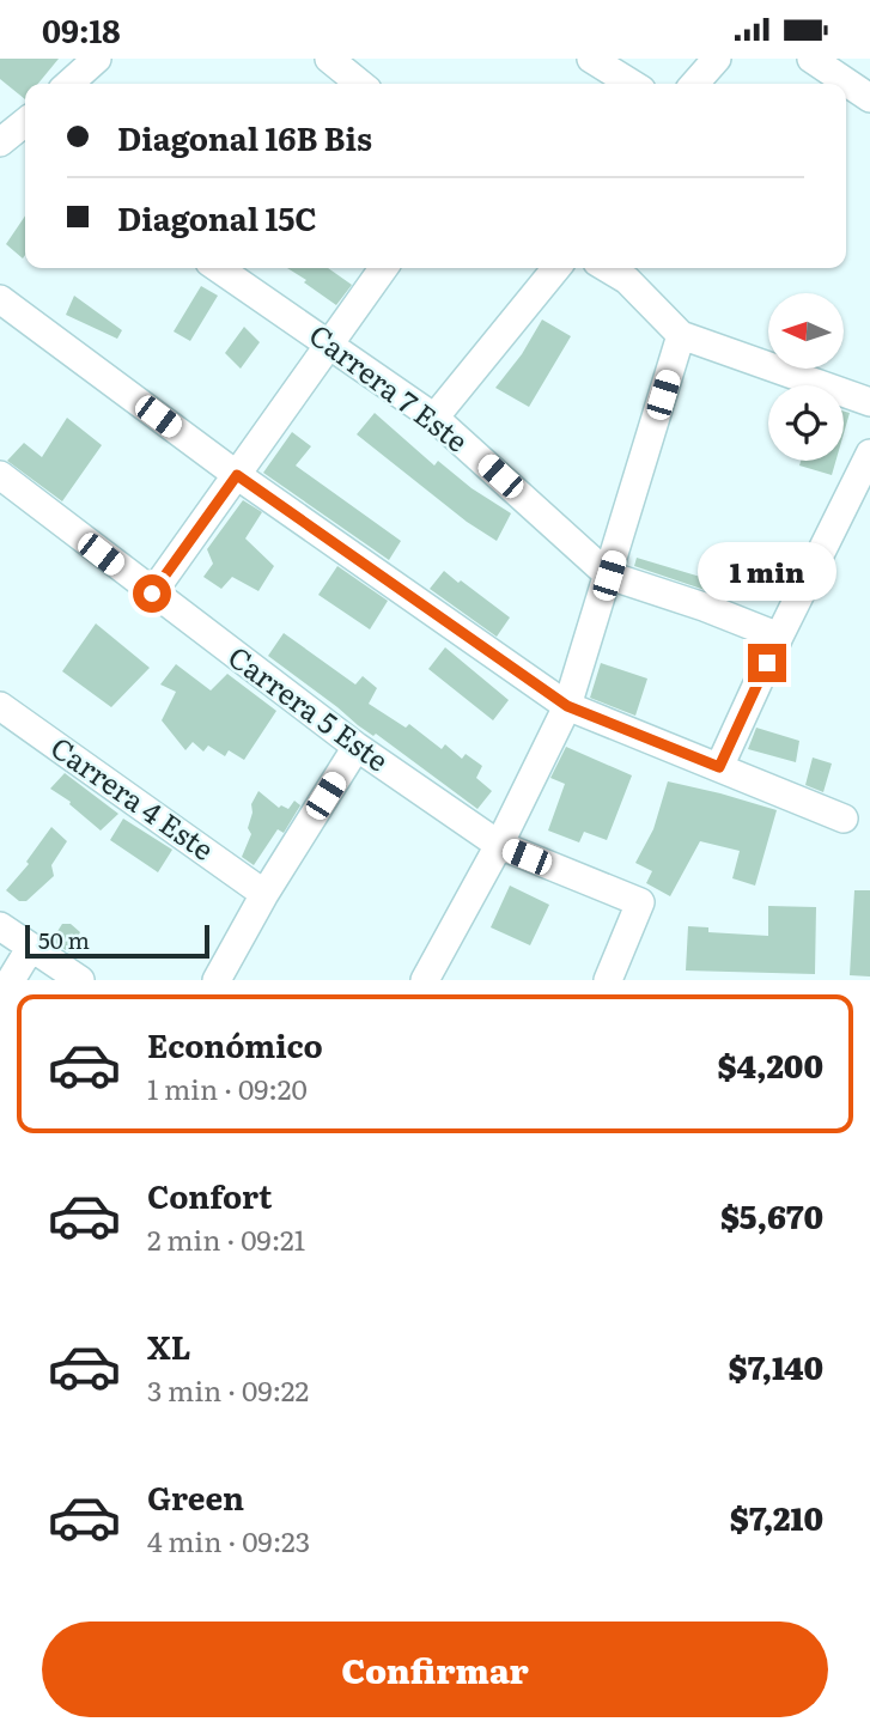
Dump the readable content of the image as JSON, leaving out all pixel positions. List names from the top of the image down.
{
  "streets": {
    "street": ["Carrera 7 Este", "Carrera 5 Este", "Carrera 4 Este"]
  },
  "scale_bar": "50 m",
  "north": "left",
  "page": {
    "status": "09:18",
    "banner": ["Diagonal 16B Bis", "Diagonal 15C"],
    "bubble": "1 min",
    "scale": "50 m",
    "list": [
      {
        "name": "Económico",
        "note": "1 min · 09:20",
        "value": "$4,200"
      },
      {
        "name": "Confort",
        "note": "2 min · 09:21",
        "value": "$5,670"
      },
      {
        "name": "XL",
        "note": "3 min · 09:22",
        "value": "$7,140"
      },
      {
        "name": "Green",
        "note": "4 min · 09:23",
        "value": "$7,210"
      }
    ],
    "buttons": "Confirmar"
  }
}
